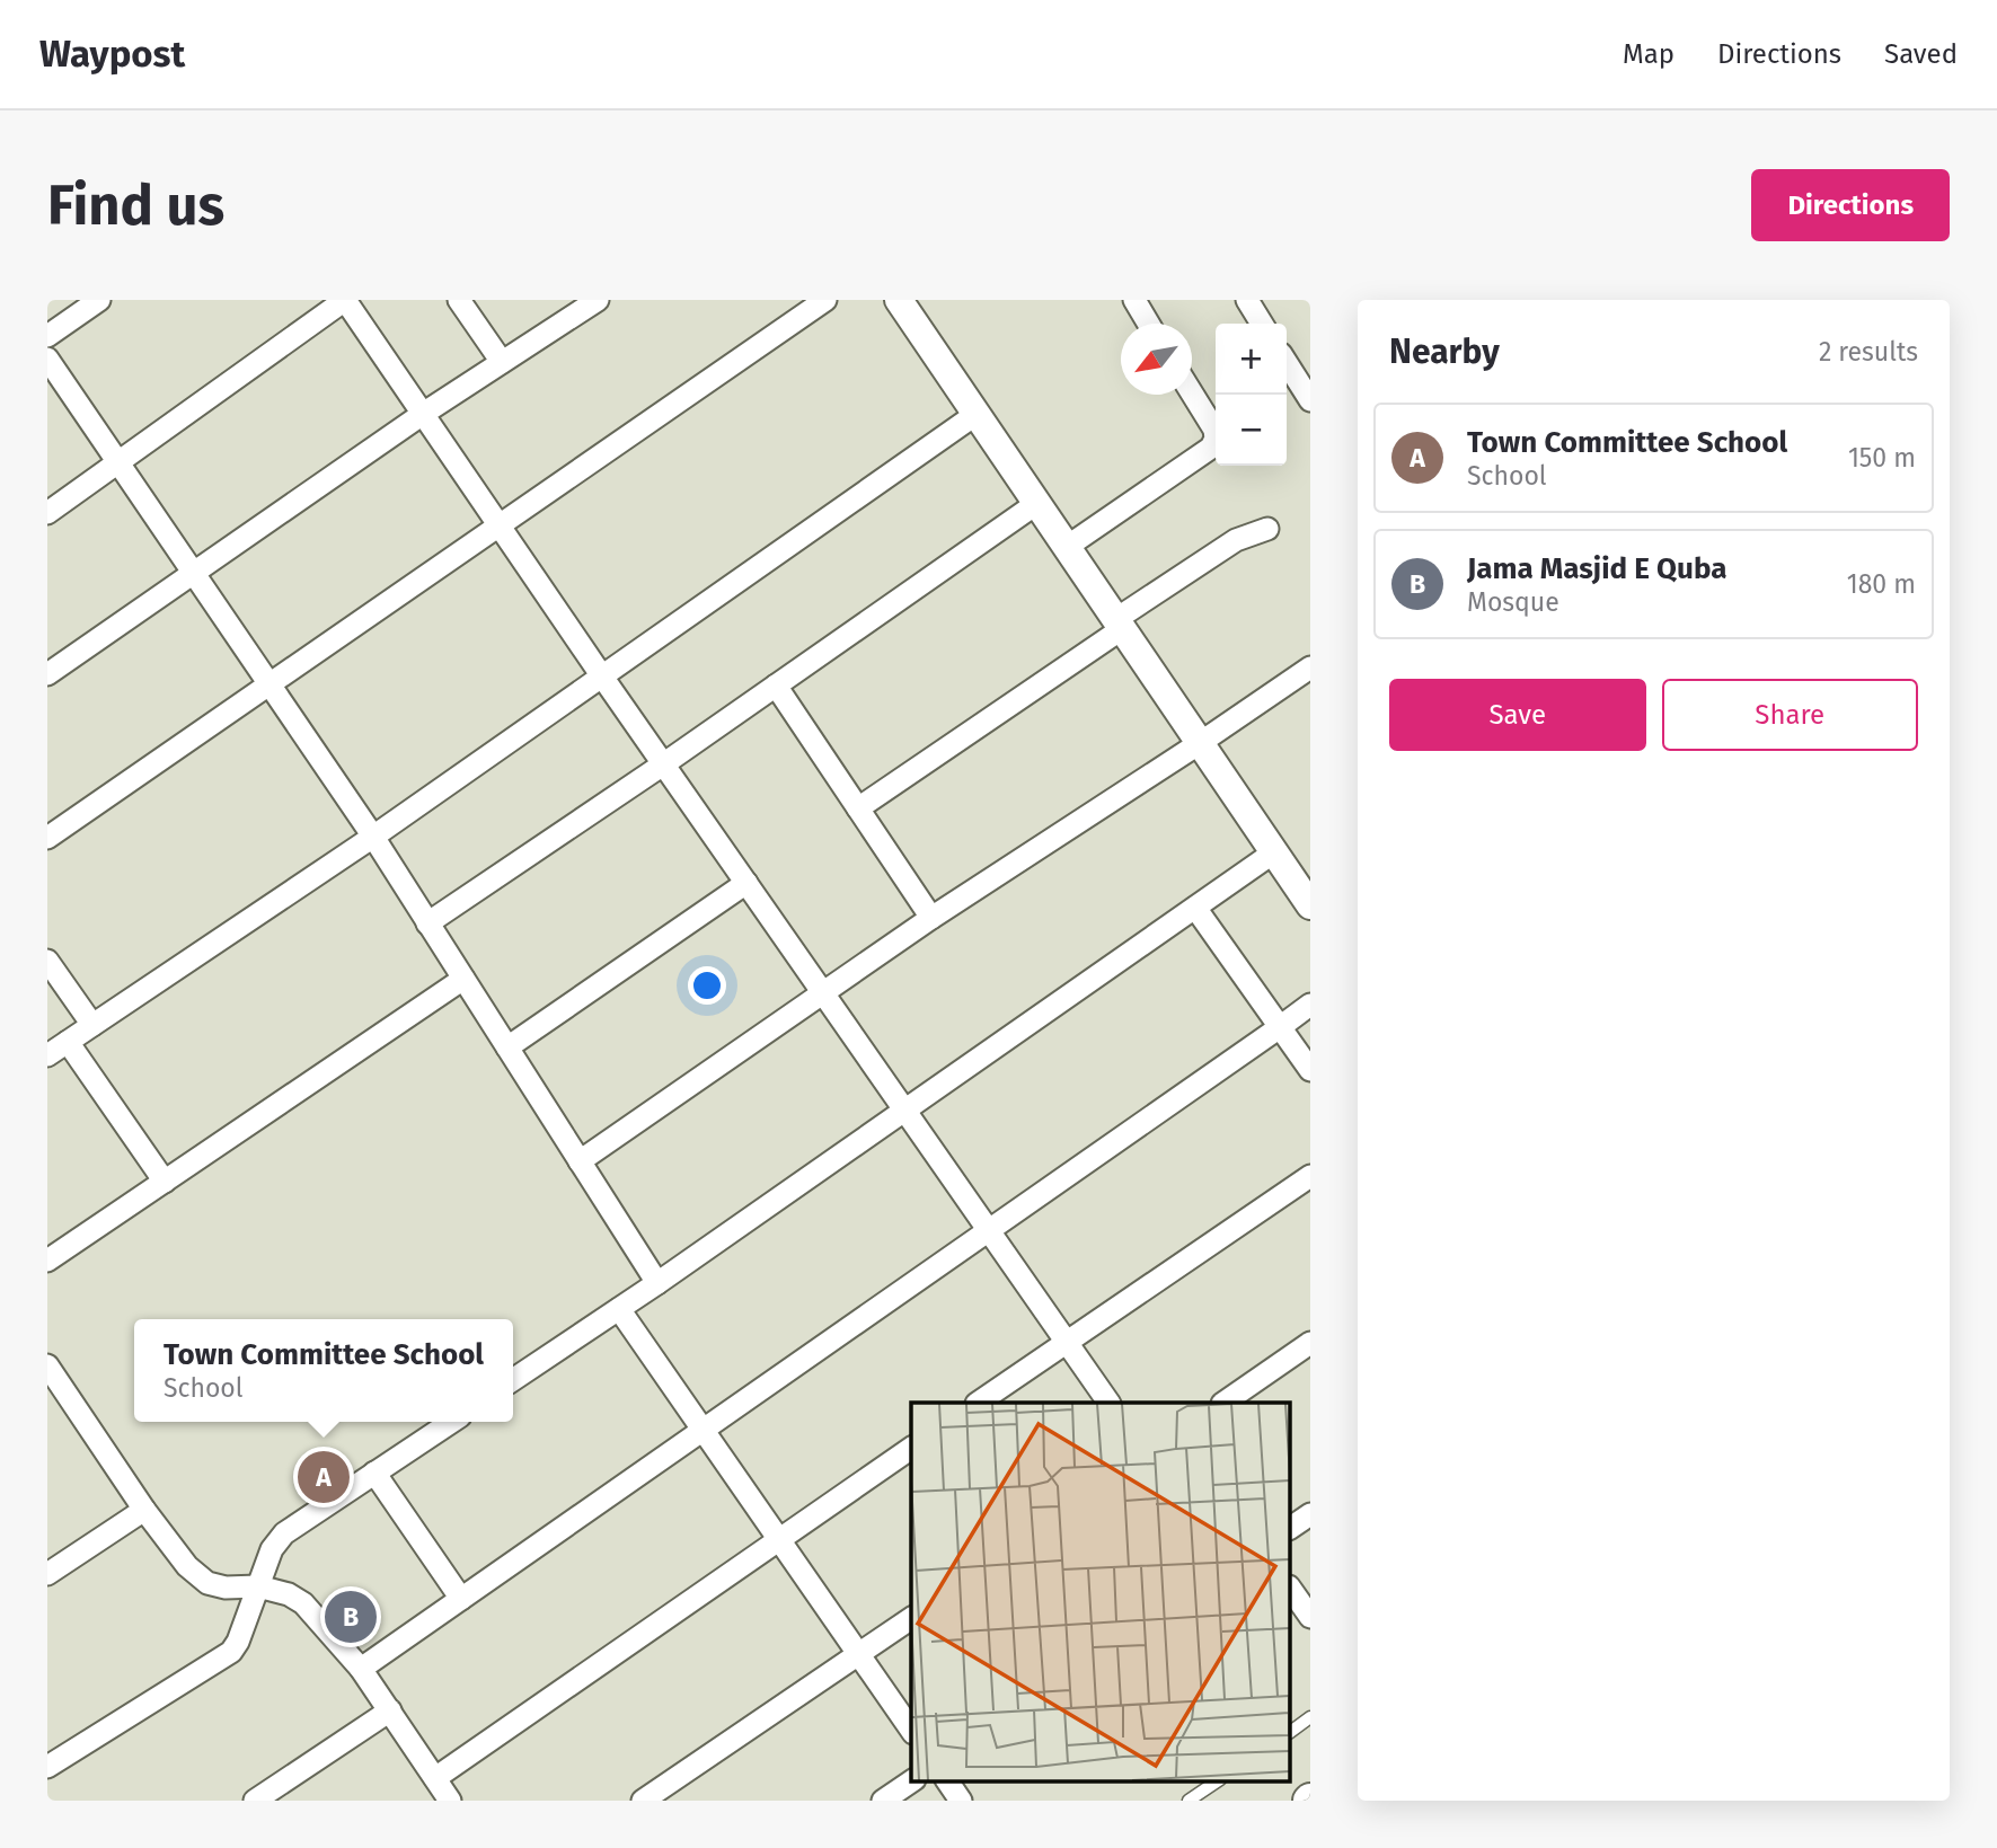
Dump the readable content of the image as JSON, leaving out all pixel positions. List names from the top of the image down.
{
  "north": "bottom left",
  "page": {
    "header": "Waypost",
    "nav": ["Map", "Directions", "Saved"],
    "buttons": [
      "Directions",
      ["Save", "Share"]
    ],
    "title": "Find us",
    "heading": ["Nearby", "2 results"],
    "map_buttons": ["+", "−"],
    "list": [
      {
        "mark": "A",
        "name": "Town Committee School",
        "note": "School",
        "value": "150 m"
      },
      {
        "mark": "B",
        "name": "Jama Masjid E Quba",
        "note": "Mosque",
        "value": "180 m"
      }
    ],
    "popup": ["Town Committee School", "School"],
    "pins": ["A", "B"]
  }
}
